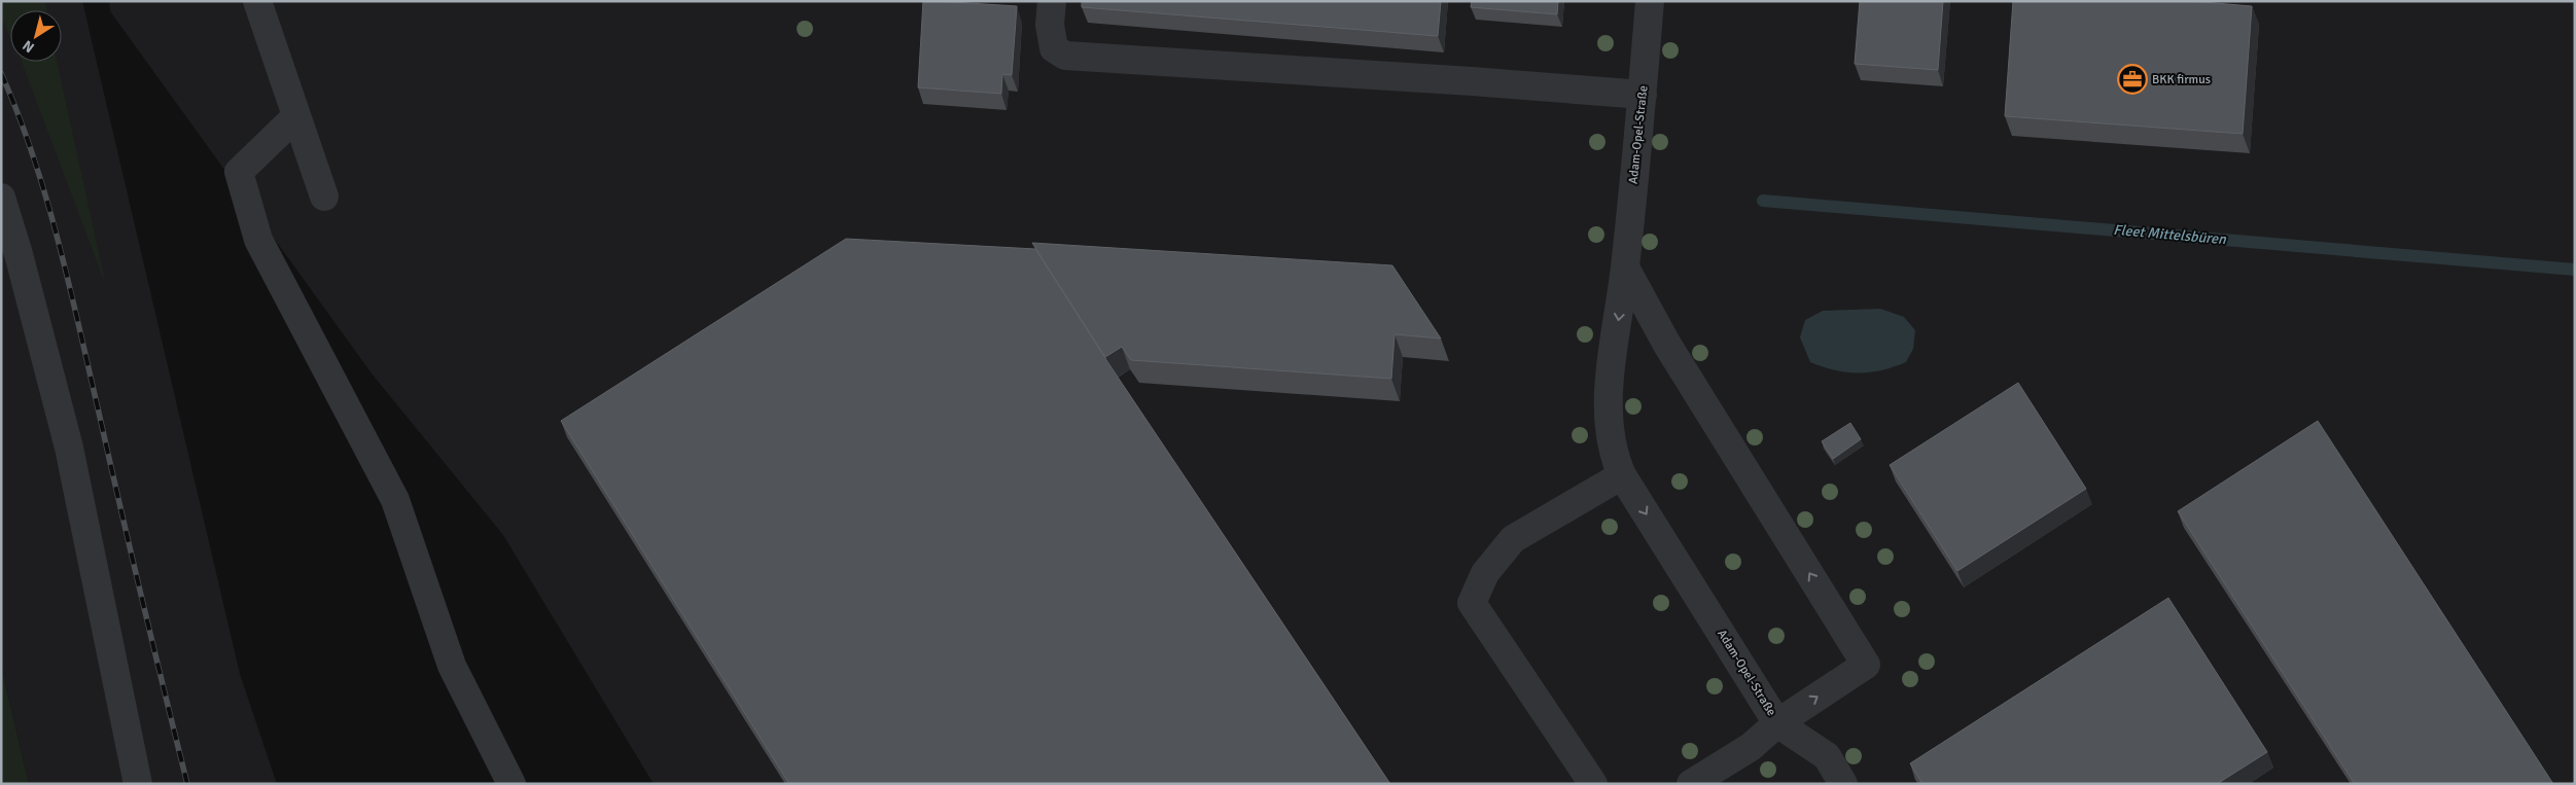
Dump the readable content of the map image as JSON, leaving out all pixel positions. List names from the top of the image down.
{
  "streets": {
    "street": ["Adam-Opel-Straße"]
  },
  "water": ["Fleet Mittelsbüren"],
  "places": {
    "office": ["BKK firmus"]
  },
  "north": "bottom left"
}
